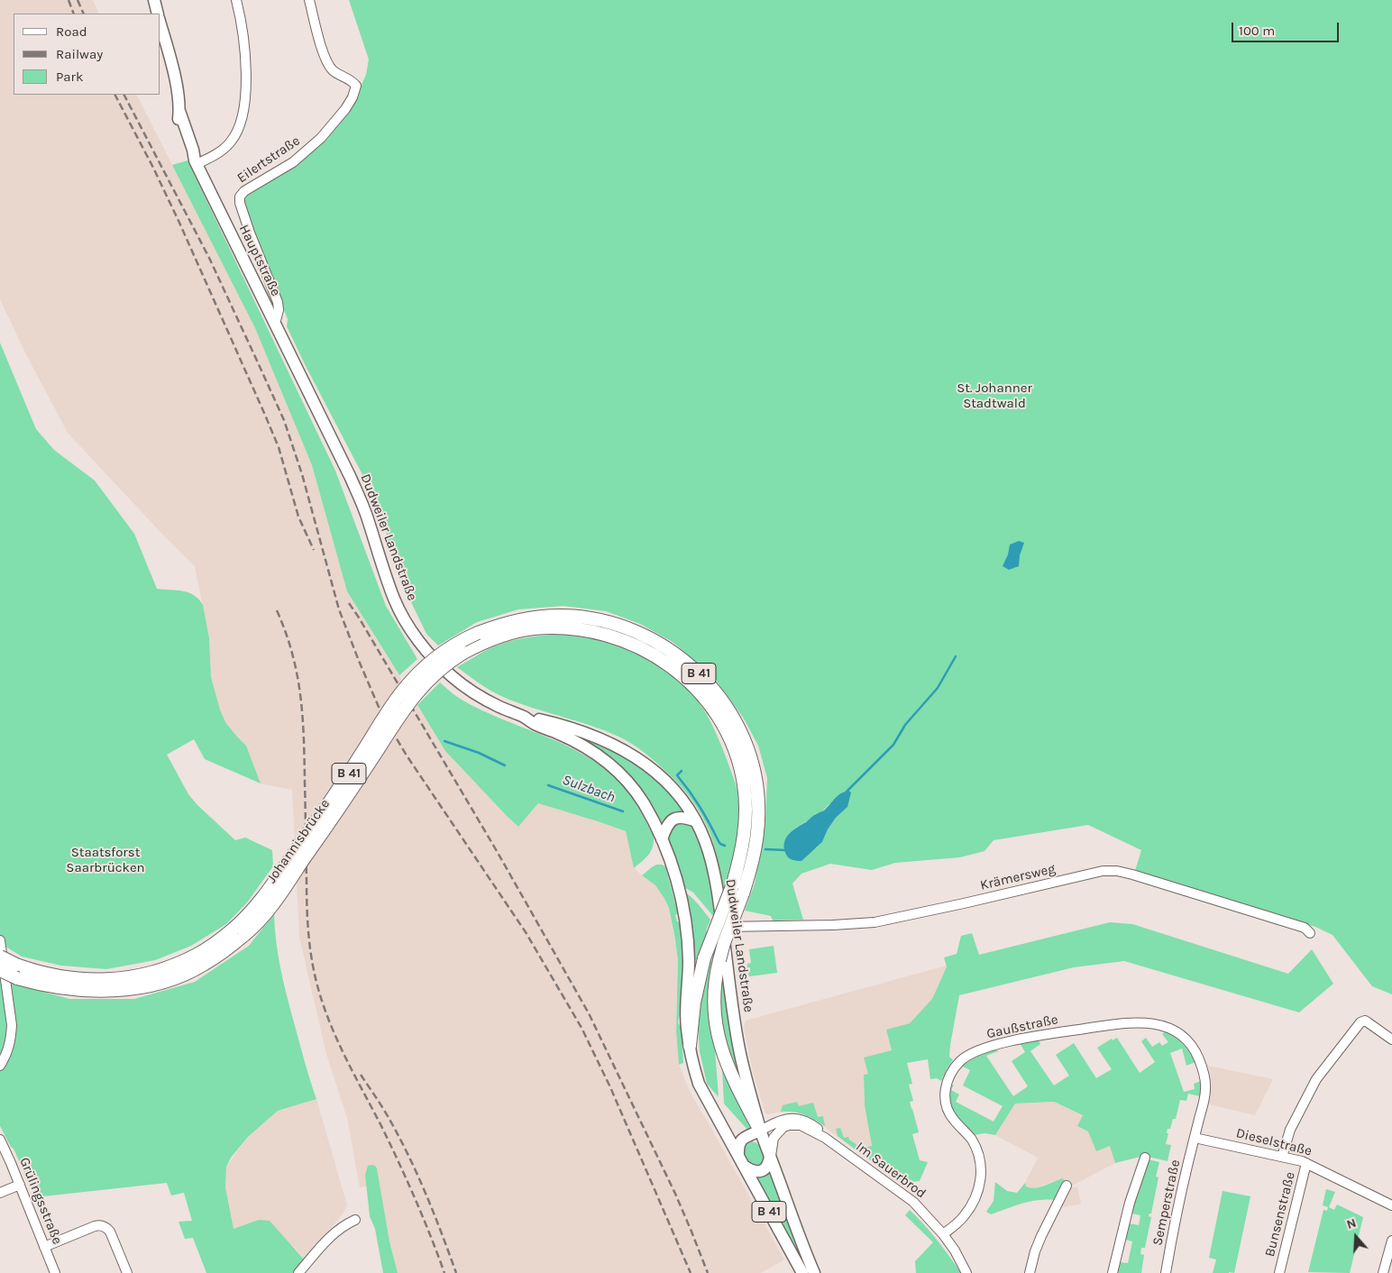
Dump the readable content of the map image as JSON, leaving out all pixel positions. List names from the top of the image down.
{
  "streets": {
    "highway": ["B 41", "Johannisbrücke"],
    "main road": ["Hauptstraße", "Dudweiler Landstraße"],
    "street": [
      "Eilertstraße",
      "Krämersweg",
      "Gaußstraße",
      "Dieselstraße",
      "Im Sauerbrod",
      "Grülingsstraße",
      "Semperstraße",
      "Bunsenstraße"
    ]
  },
  "crossings": [
    ["Eilertstraße", "Hauptstraße"],
    ["Hauptstraße", "Dudweiler Landstraße"],
    ["Dudweiler Landstraße", "Johannisbrücke"],
    ["Dudweiler Landstraße", "Krämersweg"],
    ["Dudweiler Landstraße", "Im Sauerbrod"],
    ["B 41", "Johannisbrücke"],
    ["Johannisbrücke", "Im Sauerbrod"],
    ["Gaußstraße", "Dieselstraße"],
    ["Gaußstraße", "Im Sauerbrod"],
    ["Gaußstraße", "Semperstraße"],
    ["Dieselstraße", "Semperstraße"],
    ["Dieselstraße", "Bunsenstraße"]
  ],
  "water": ["Sulzbach"],
  "parks": ["St. Johanner Stadtwald", "Staatsforst Saarbrücken"],
  "legend": ["Road", "Railway", "Park"],
  "scale_bar": "100 m",
  "north": "top"
}
